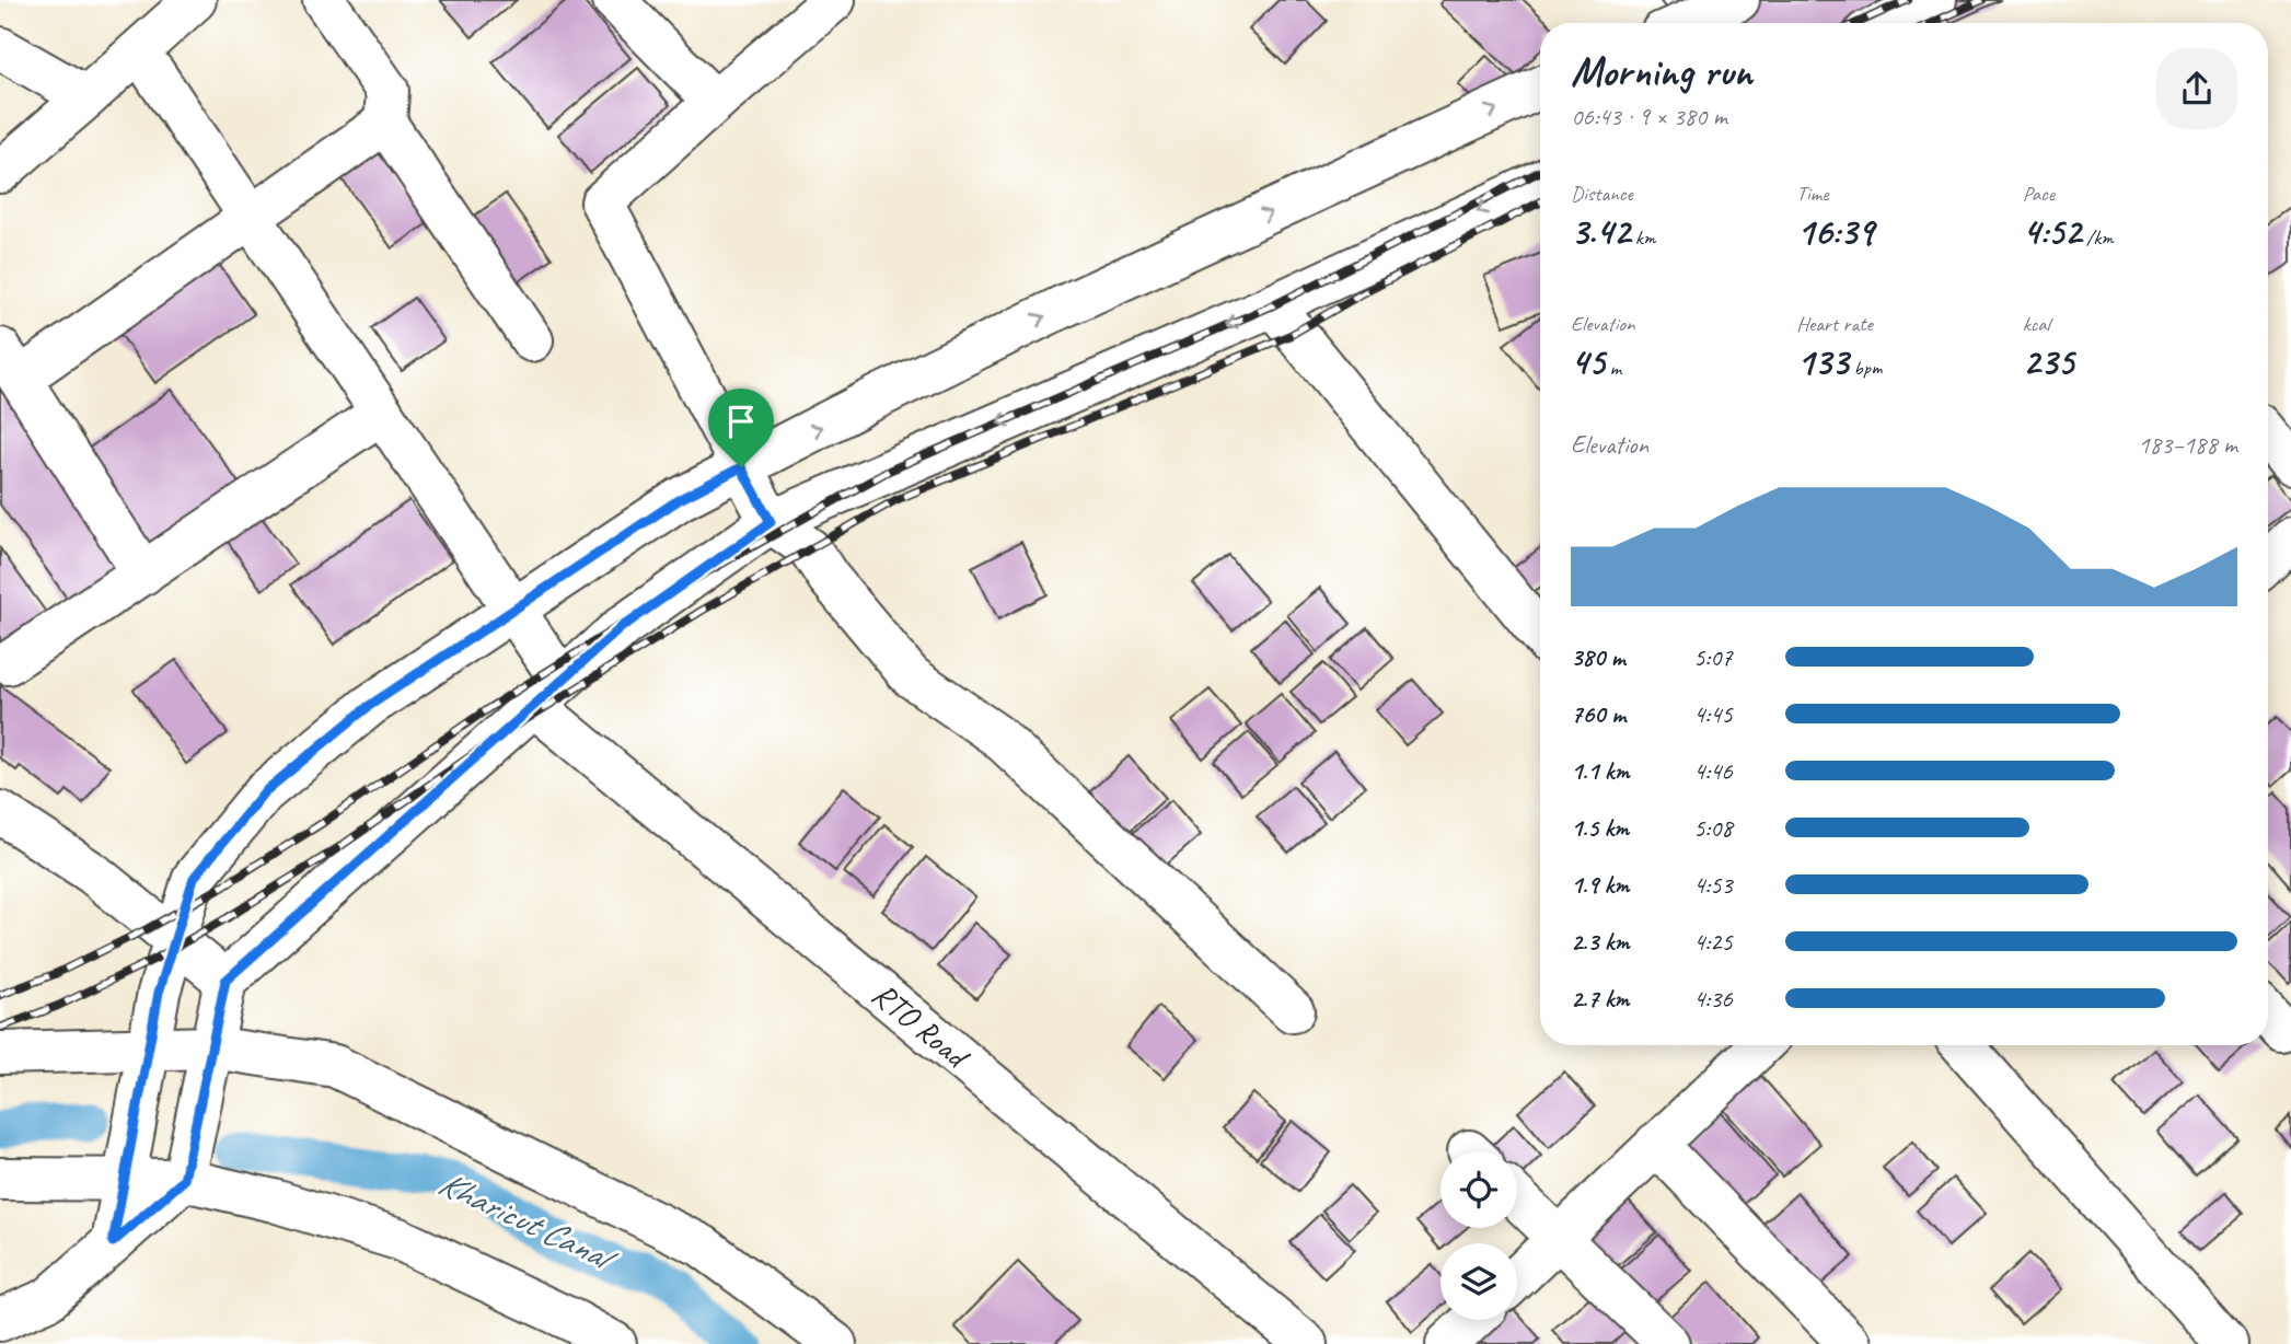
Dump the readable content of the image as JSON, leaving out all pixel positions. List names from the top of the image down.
{
  "streets": {
    "street": ["RTO Road"]
  },
  "water": ["Kharicut Canal"],
  "page": {
    "heading": ["Morning run", "06:43 · 9 × 380 m"],
    "stats": [
      ["Distance", "3.42 km"],
      ["Time", "16:39"],
      ["Pace", "4:52 /km"],
      ["Elevation", "45 m"],
      ["Heart rate", "133 bpm"],
      ["kcal", "235"]
    ],
    "chart": ["Elevation", "183–188 m"],
    "list": [
      {
        "name": "380 m",
        "note": "5:07"
      },
      {
        "name": "760 m",
        "note": "4:45"
      },
      {
        "name": "1.1 km",
        "note": "4:46"
      },
      {
        "name": "1.5 km",
        "note": "5:08"
      },
      {
        "name": "1.9 km",
        "note": "4:53"
      },
      {
        "name": "2.3 km",
        "note": "4:25"
      },
      {
        "name": "2.7 km",
        "note": "4:36"
      }
    ]
  }
}
